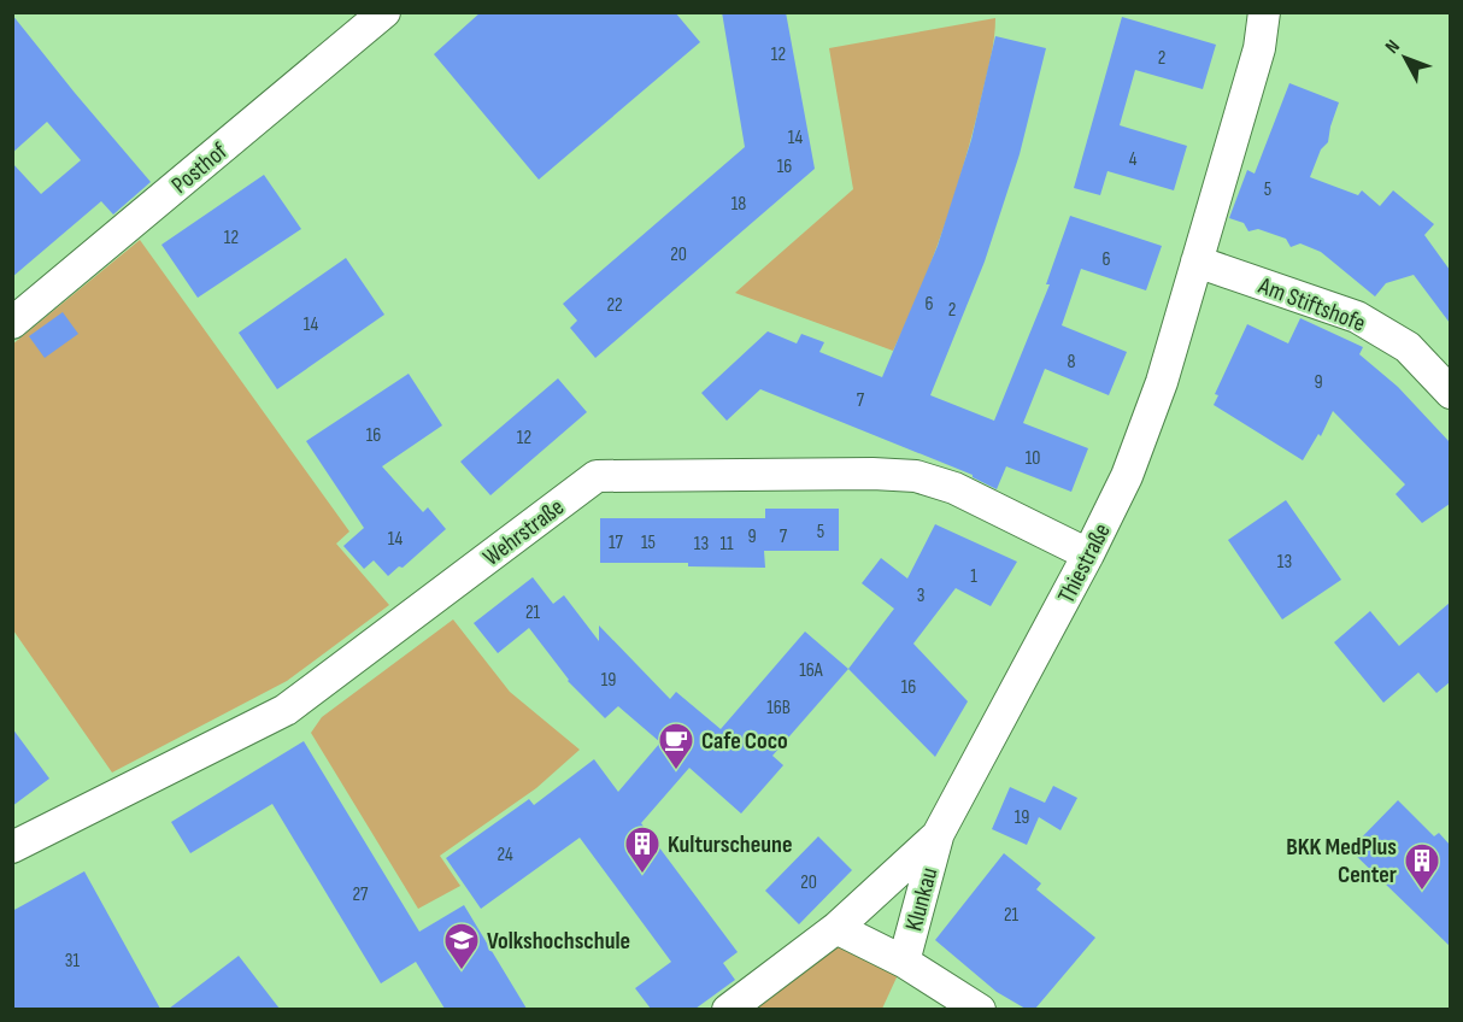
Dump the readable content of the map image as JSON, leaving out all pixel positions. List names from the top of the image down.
{
  "streets": {
    "street": [
      "Posthof",
      "Am Stiftshofe",
      "Wehrstraße",
      "Thiestraße",
      "Klunkau"
    ]
  },
  "crossings": [
    ["Am Stiftshofe", "Thiestraße"],
    ["Wehrstraße", "Thiestraße"],
    ["Thiestraße", "Klunkau"]
  ],
  "places": {
    "cafe": ["Cafe Coco"],
    "building": ["Kulturscheune", "BKK MedPlus Center"],
    "school or university": ["Volkshochschule"]
  },
  "house_numbers": [
    "12",
    "2",
    "14",
    "4",
    "16",
    "5",
    "18",
    "12",
    "20",
    "6",
    "6",
    "22",
    "2",
    "14",
    "8",
    "9",
    "7",
    "16",
    "12",
    "10",
    "5",
    "9",
    "7",
    "14",
    "17",
    "15",
    "13",
    "11",
    "13",
    "1",
    "3",
    "21",
    "16A",
    "19",
    "16",
    "16B",
    "19",
    "24",
    "20",
    "27",
    "21",
    "31"
  ],
  "north": "top left"
}
